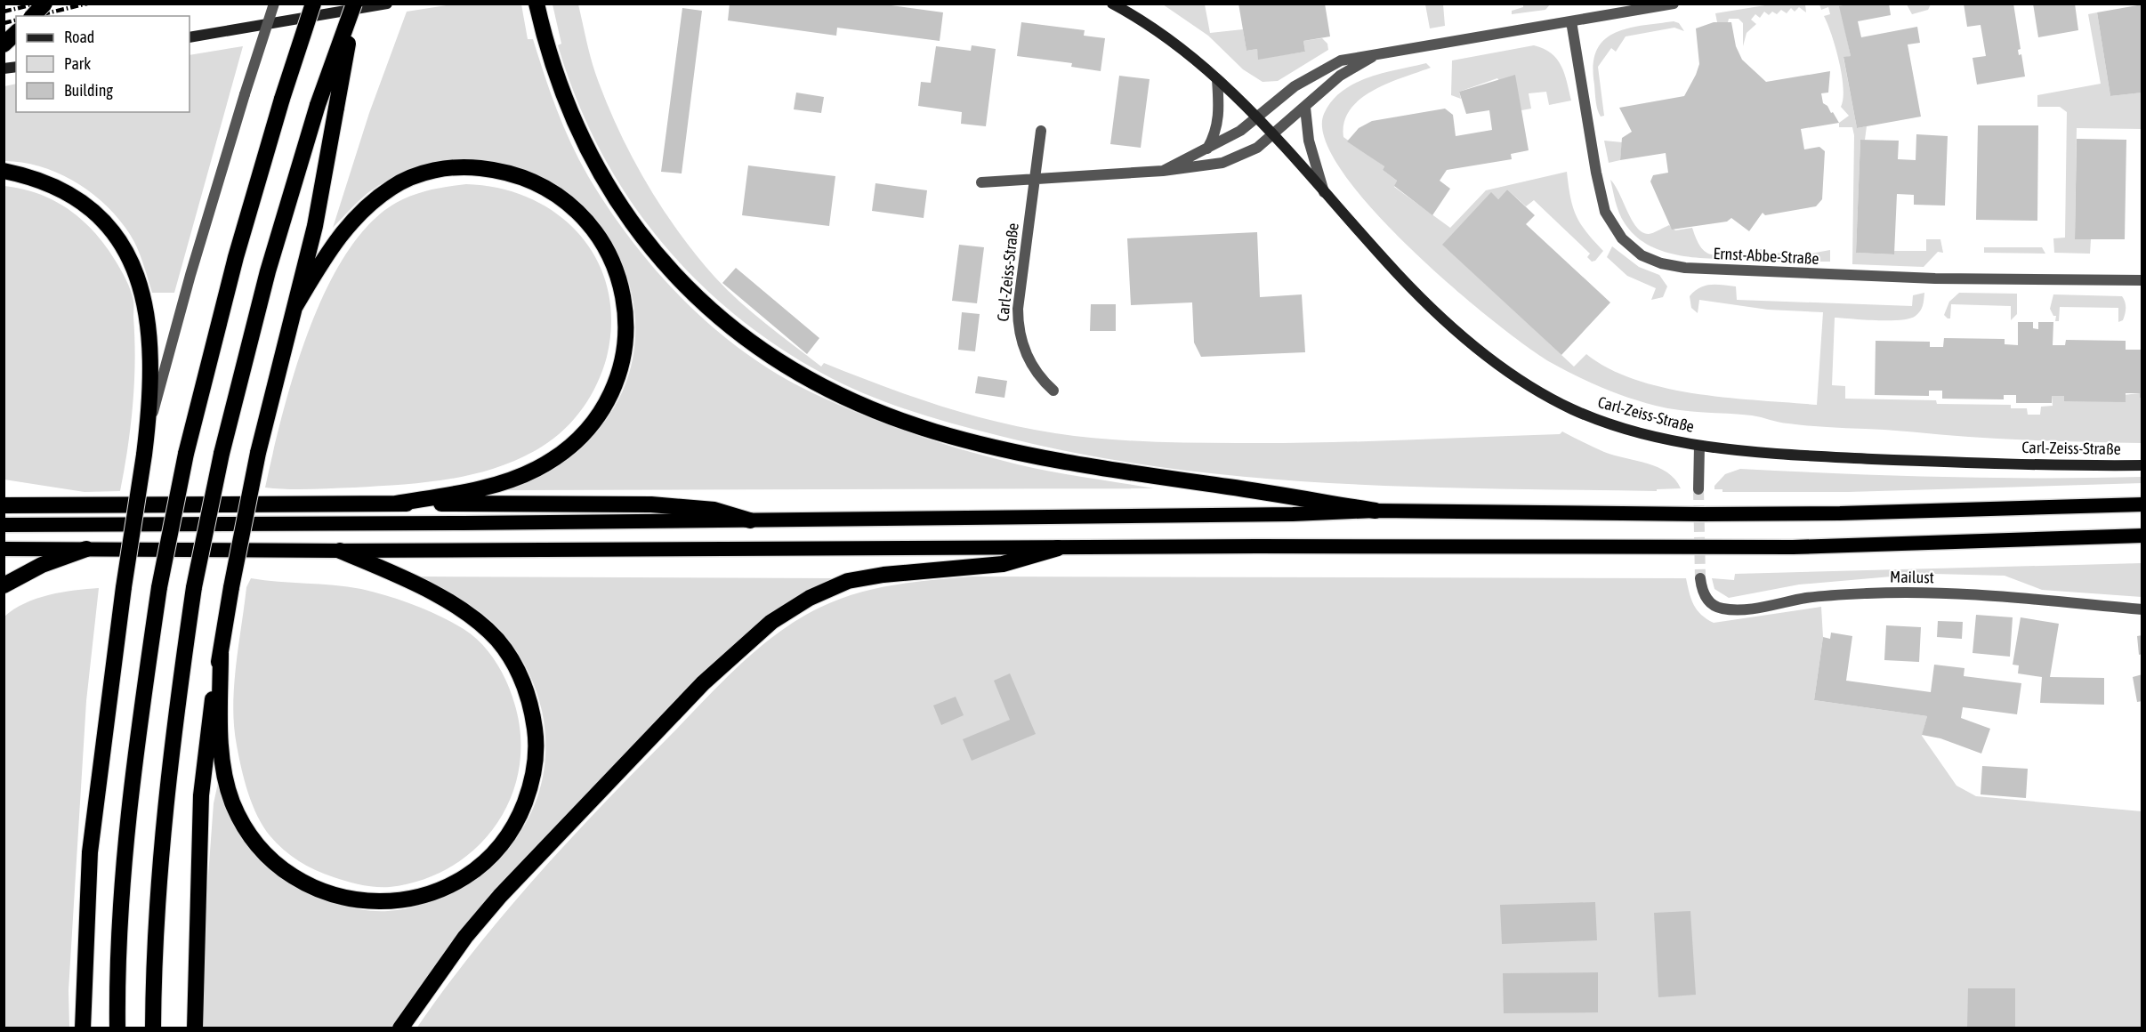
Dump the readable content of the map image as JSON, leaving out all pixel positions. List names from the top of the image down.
{
  "streets": {
    "main road": ["Carl-Zeiss-Straße"],
    "street": ["Ernst-Abbe-Straße", "Mailust"]
  },
  "legend": ["Road", "Park", "Building"]
}
